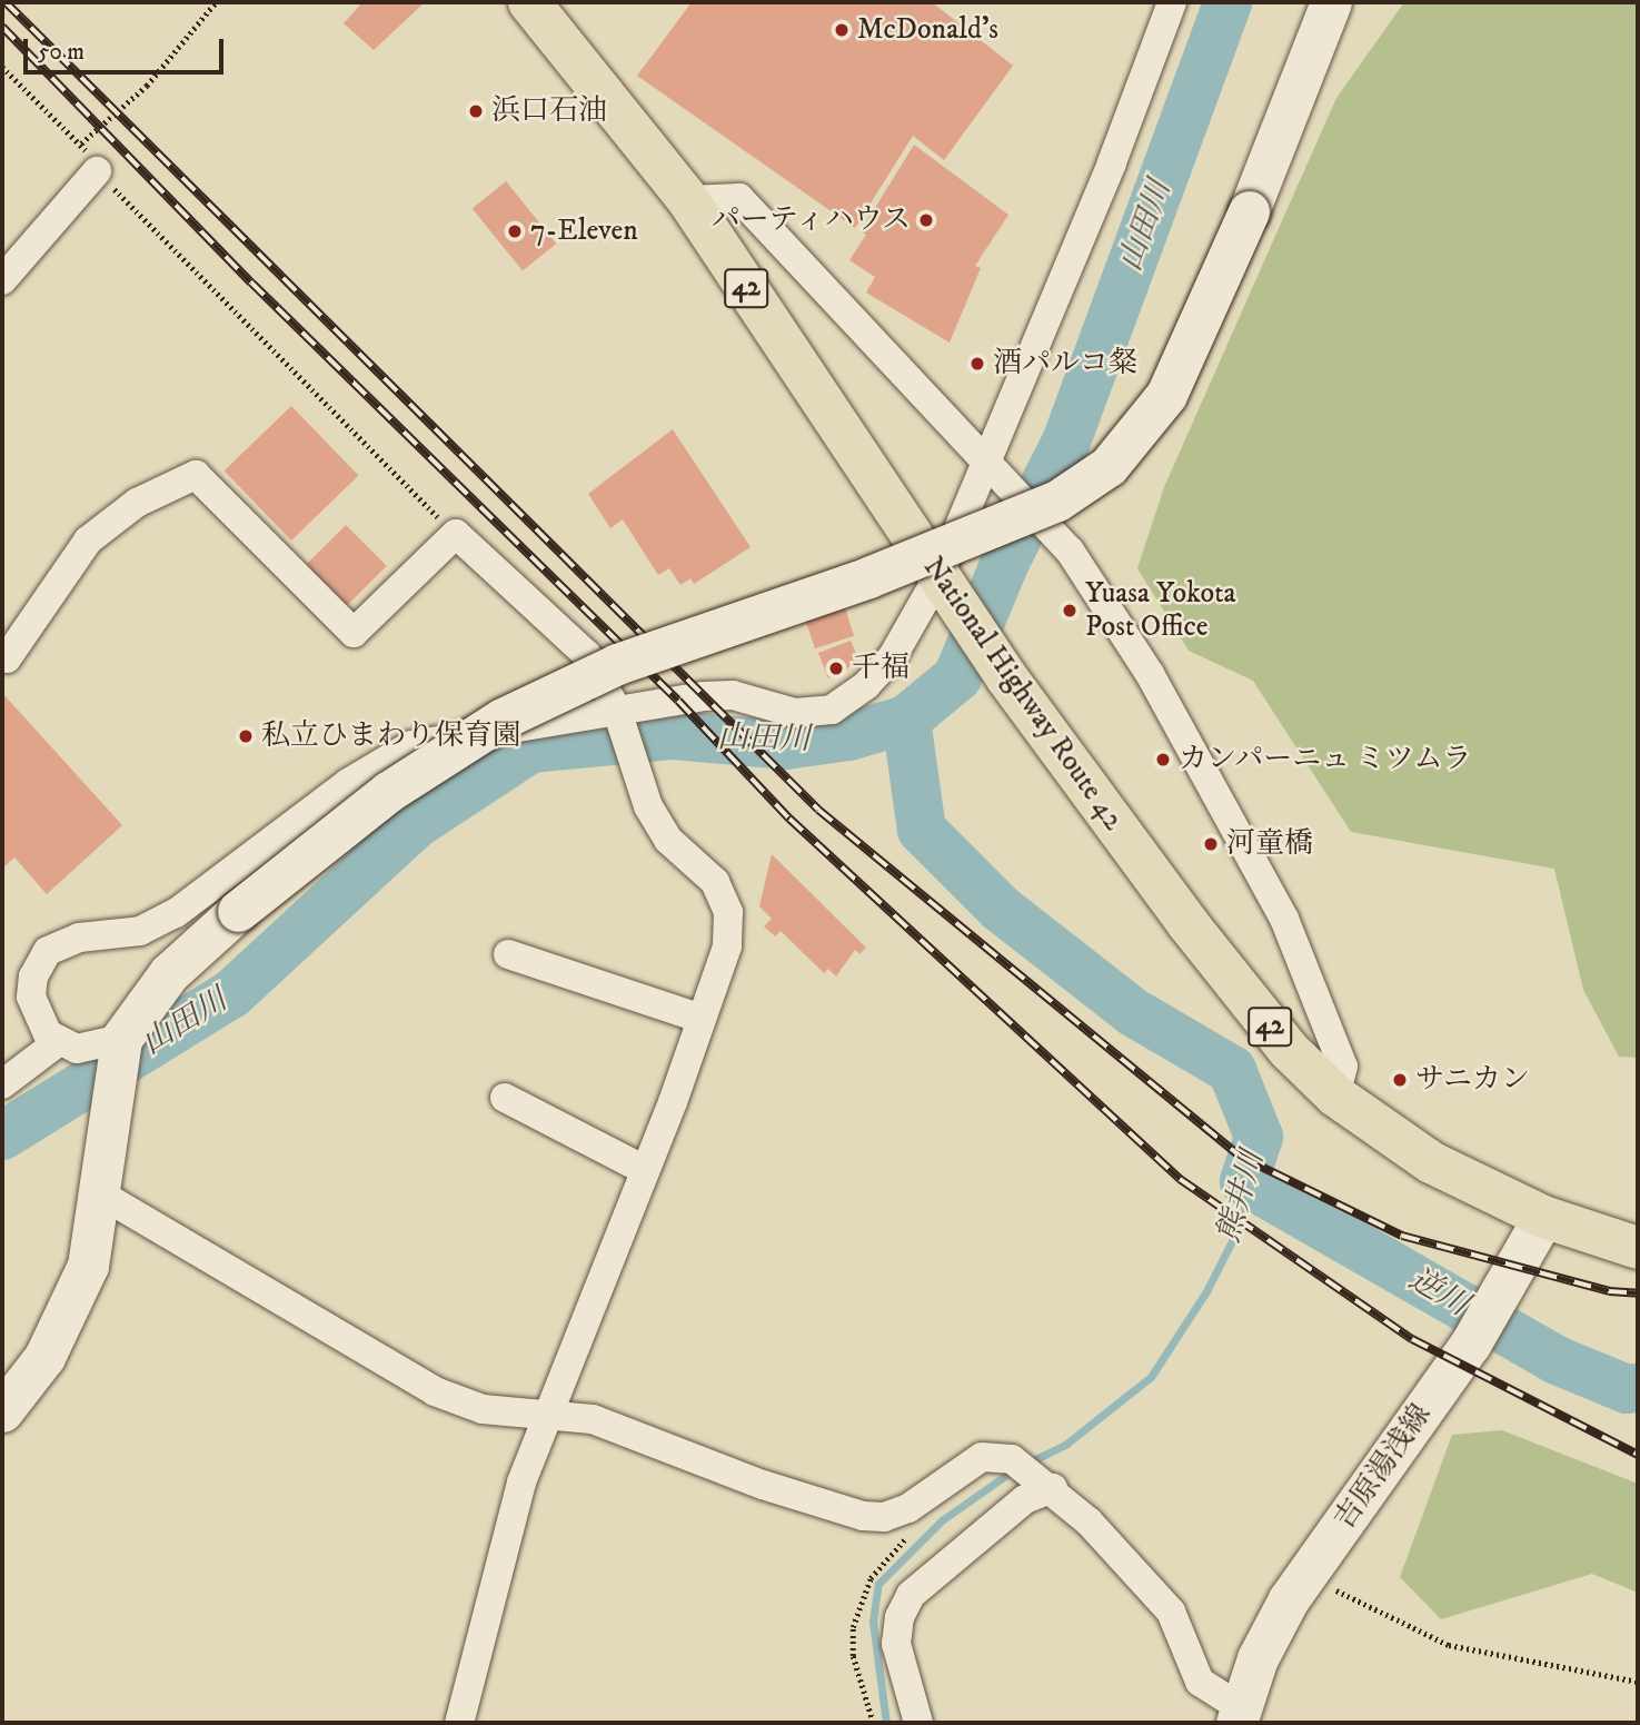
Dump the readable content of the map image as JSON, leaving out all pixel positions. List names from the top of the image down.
{
  "streets": {
    "highway": ["42", "National Highway Route 42"],
    "street": ["吉原湯浅線"]
  },
  "crossings": [
    ["National Highway Route 42", "吉原湯浅線"]
  ],
  "water": ["山田川", "熊井川", "逆川"],
  "places": [
    "McDonald's",
    "浜口石油",
    "パーティハウス",
    "7-Eleven",
    "酒パルコ粲",
    "Yuasa Yokota Post Office",
    "千福",
    "私立ひまわり保育園",
    "カンパーニュ ミツムラ",
    "河童橋",
    "サニカン"
  ],
  "scale_bar": "50 m"
}
